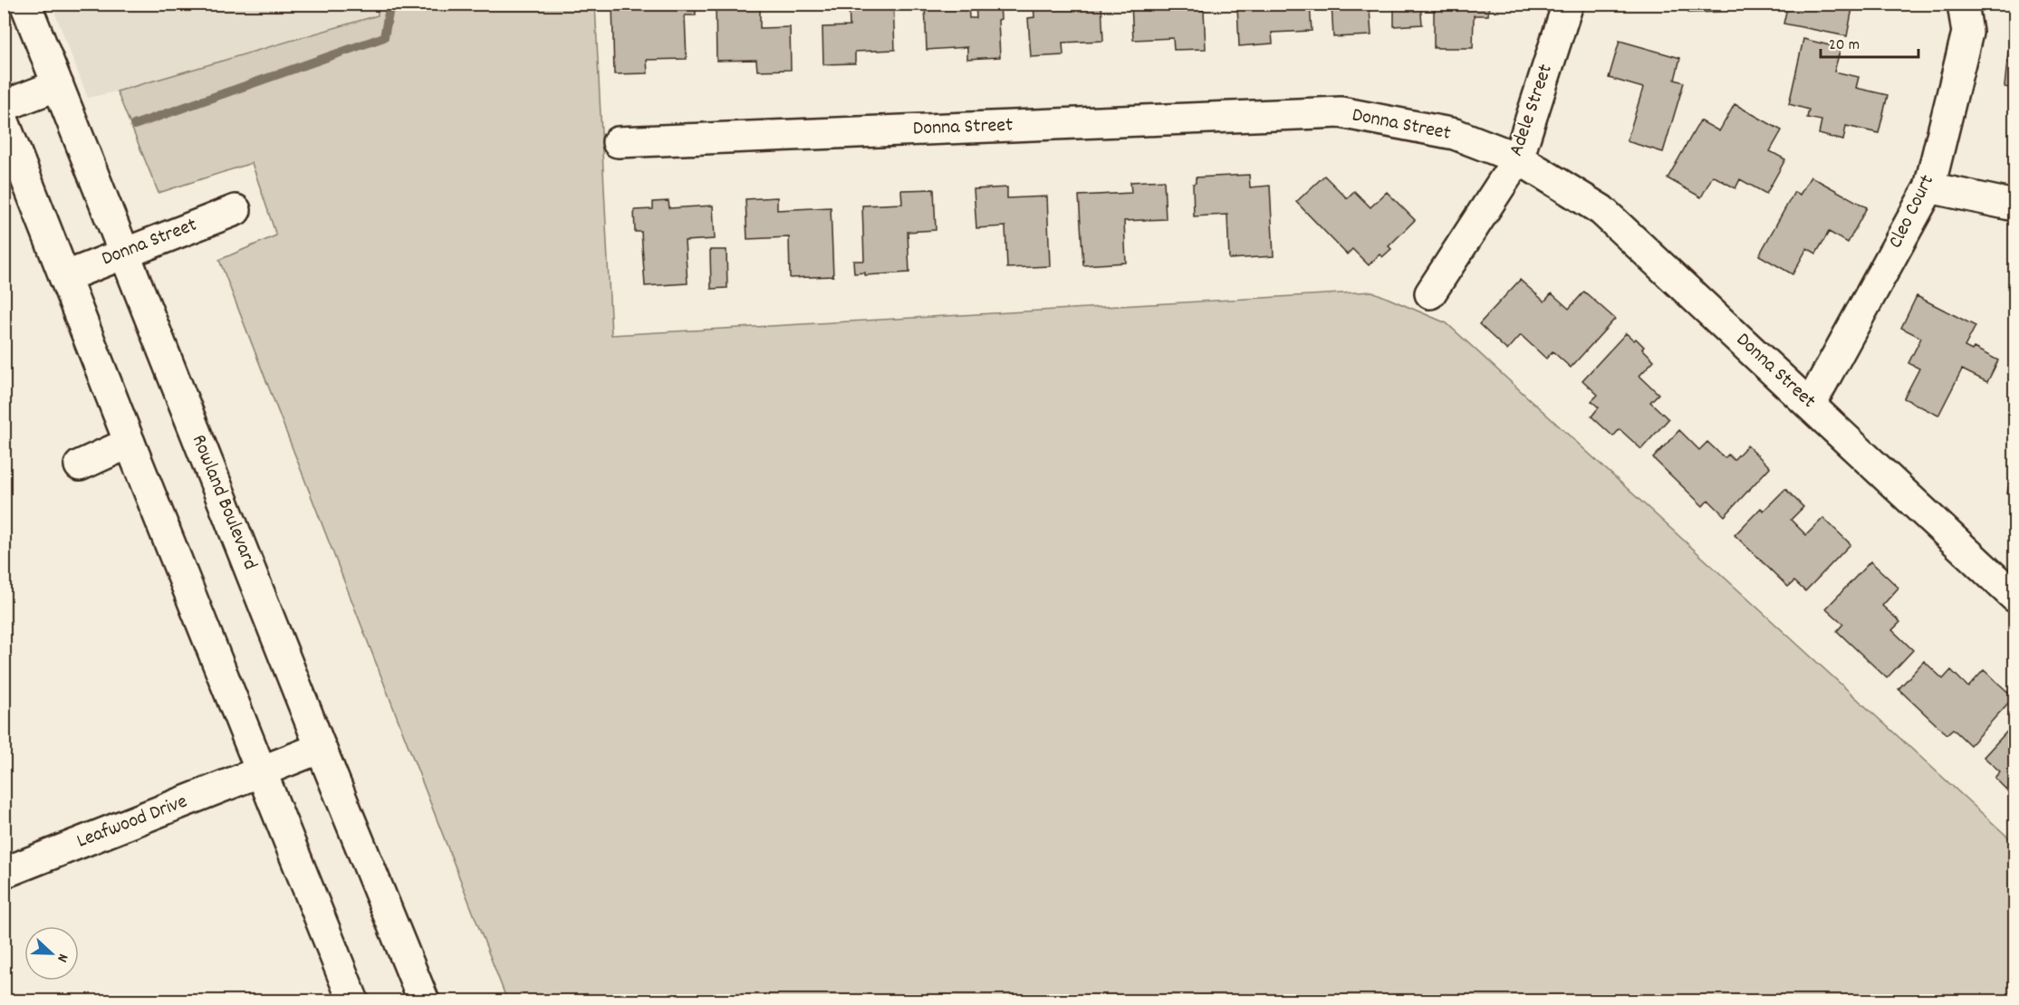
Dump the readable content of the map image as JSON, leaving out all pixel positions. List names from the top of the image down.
{
  "streets": {
    "street": [
      "Adele Street",
      "Donna Street",
      "Cleo Court",
      "Rowland Boulevard",
      "Leafwood Drive"
    ]
  },
  "crossings": [
    ["Adele Street", "Donna Street"],
    ["Donna Street", "Cleo Court"],
    ["Donna Street", "Rowland Boulevard"],
    ["Rowland Boulevard", "Leafwood Drive"]
  ],
  "scale_bar": "20 m",
  "north": "right"
}
